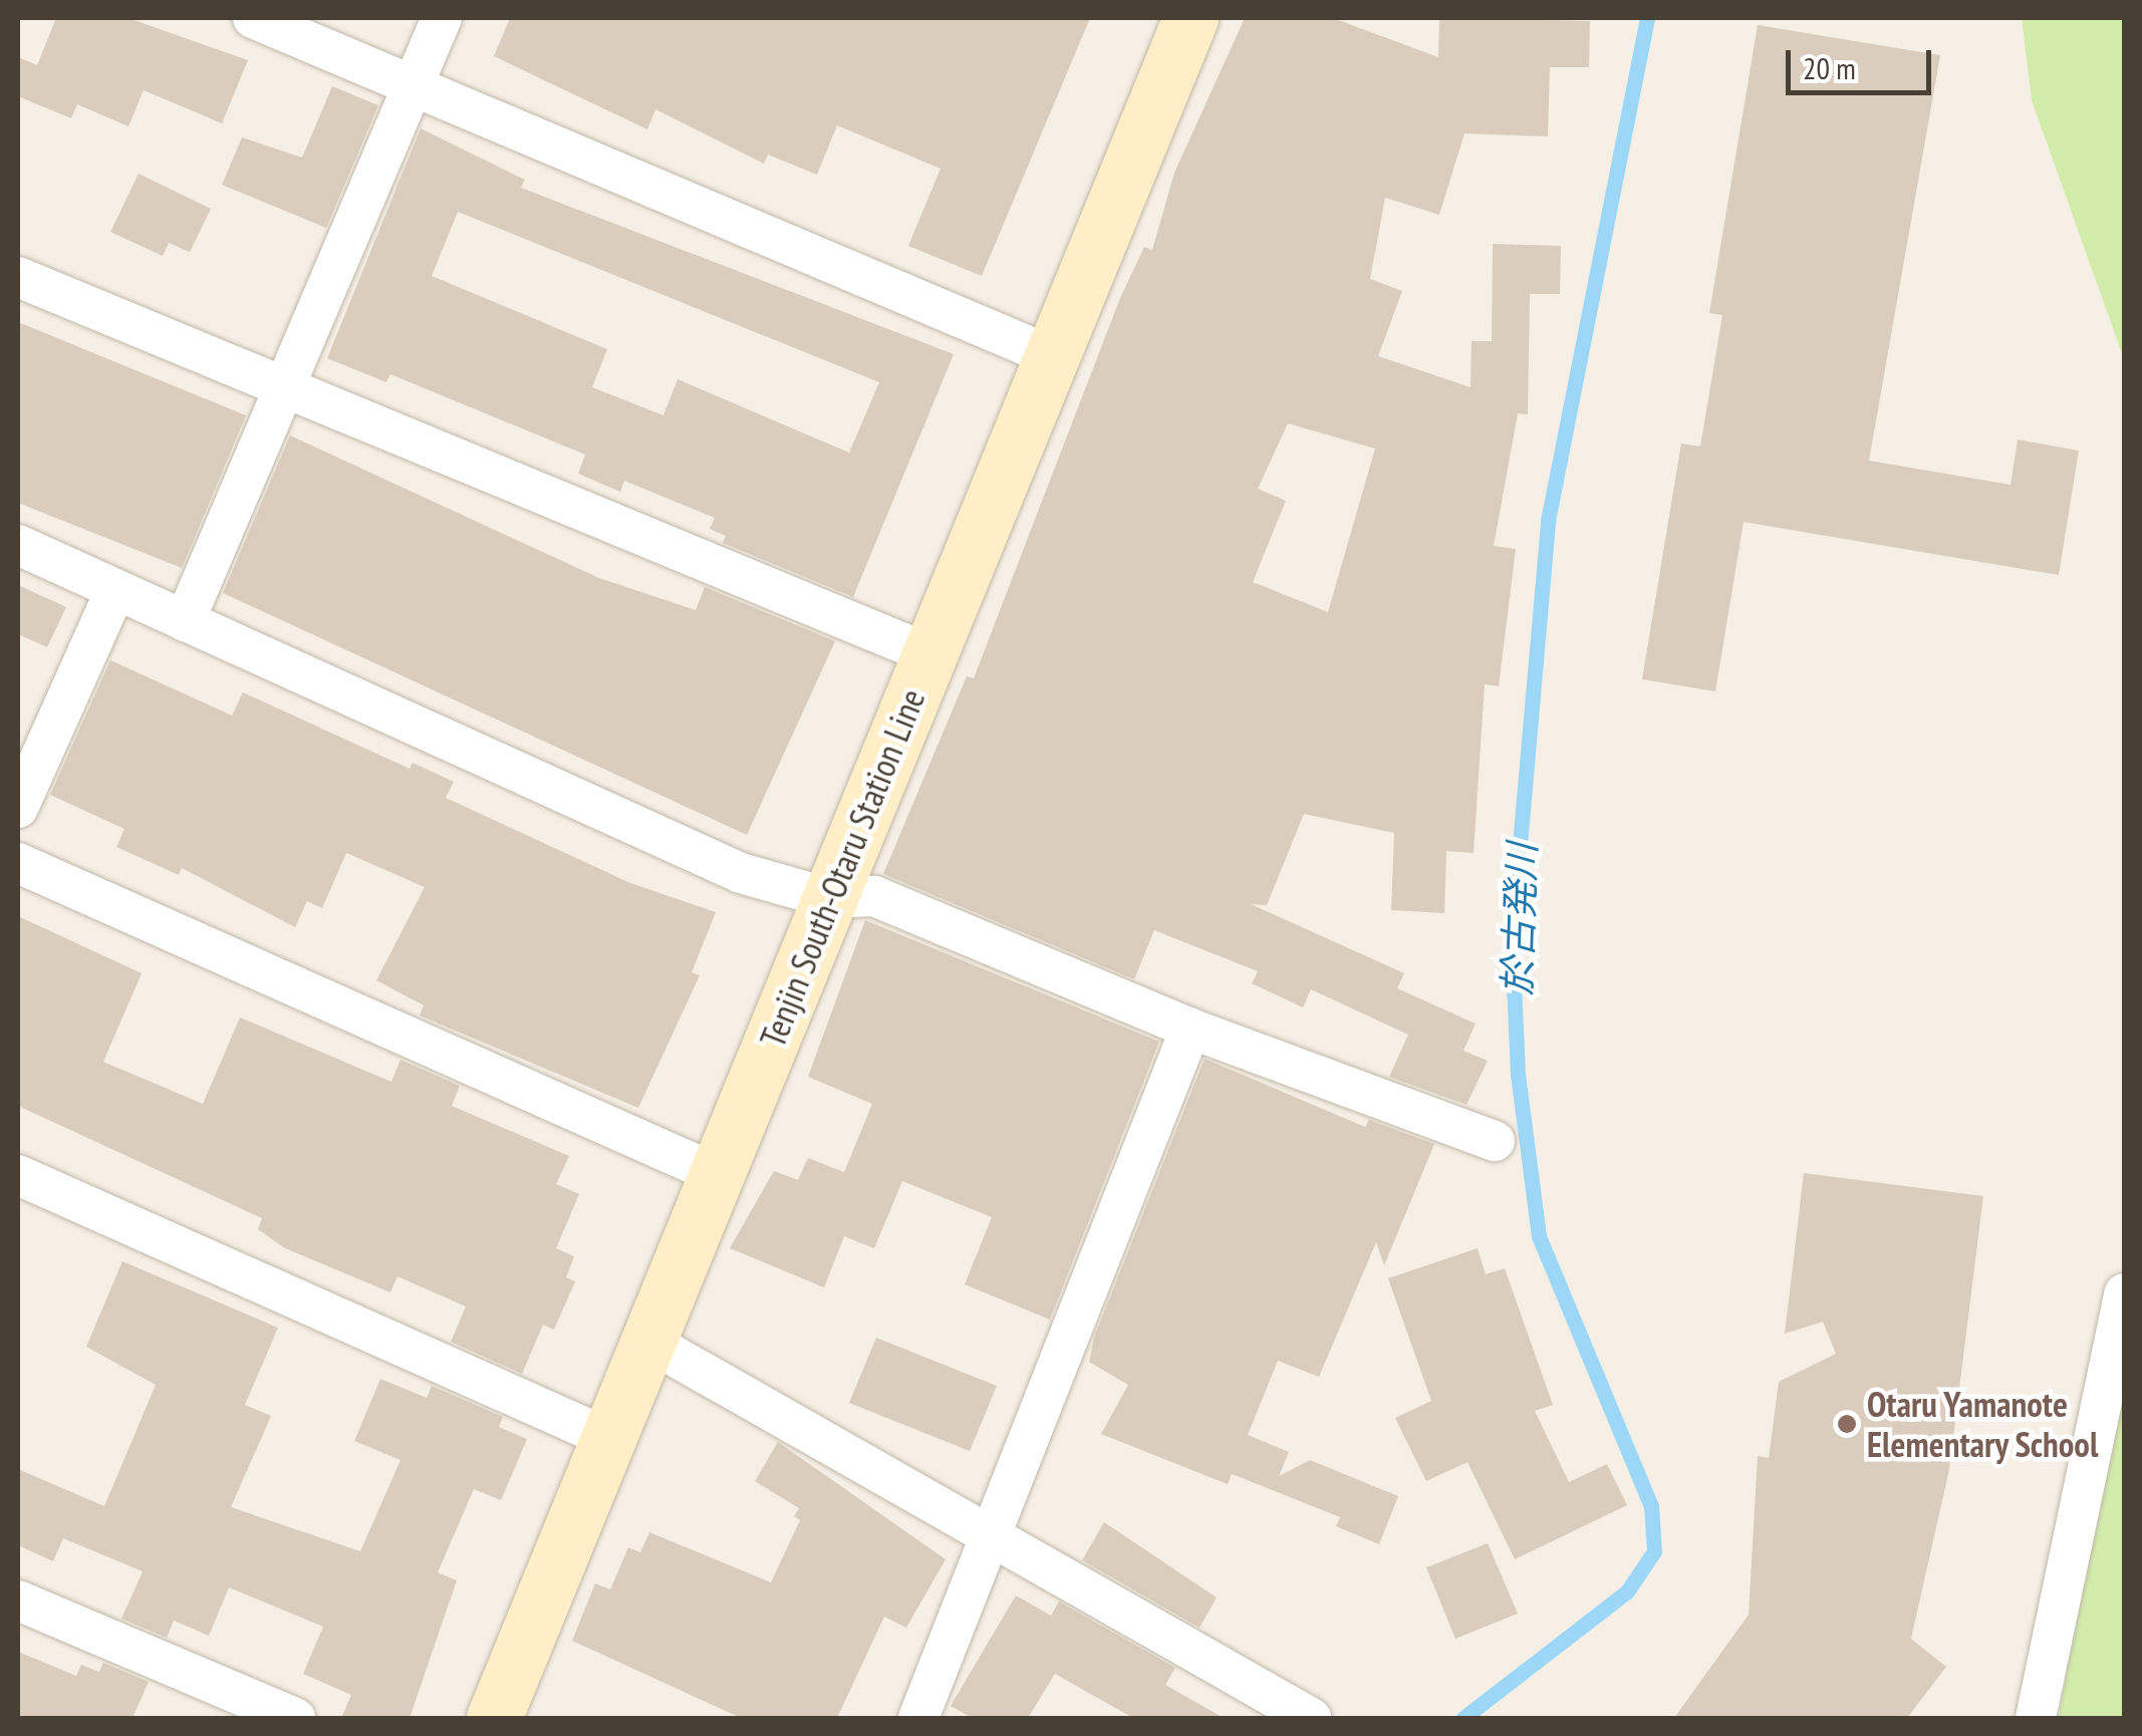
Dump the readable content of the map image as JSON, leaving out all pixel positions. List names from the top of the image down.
{
  "streets": {
    "main road": ["Tenjin South-Otaru Station Line"]
  },
  "water": ["於古発川"],
  "places": ["Otaru Yamanote Elementary School"],
  "scale_bar": "20 m"
}
